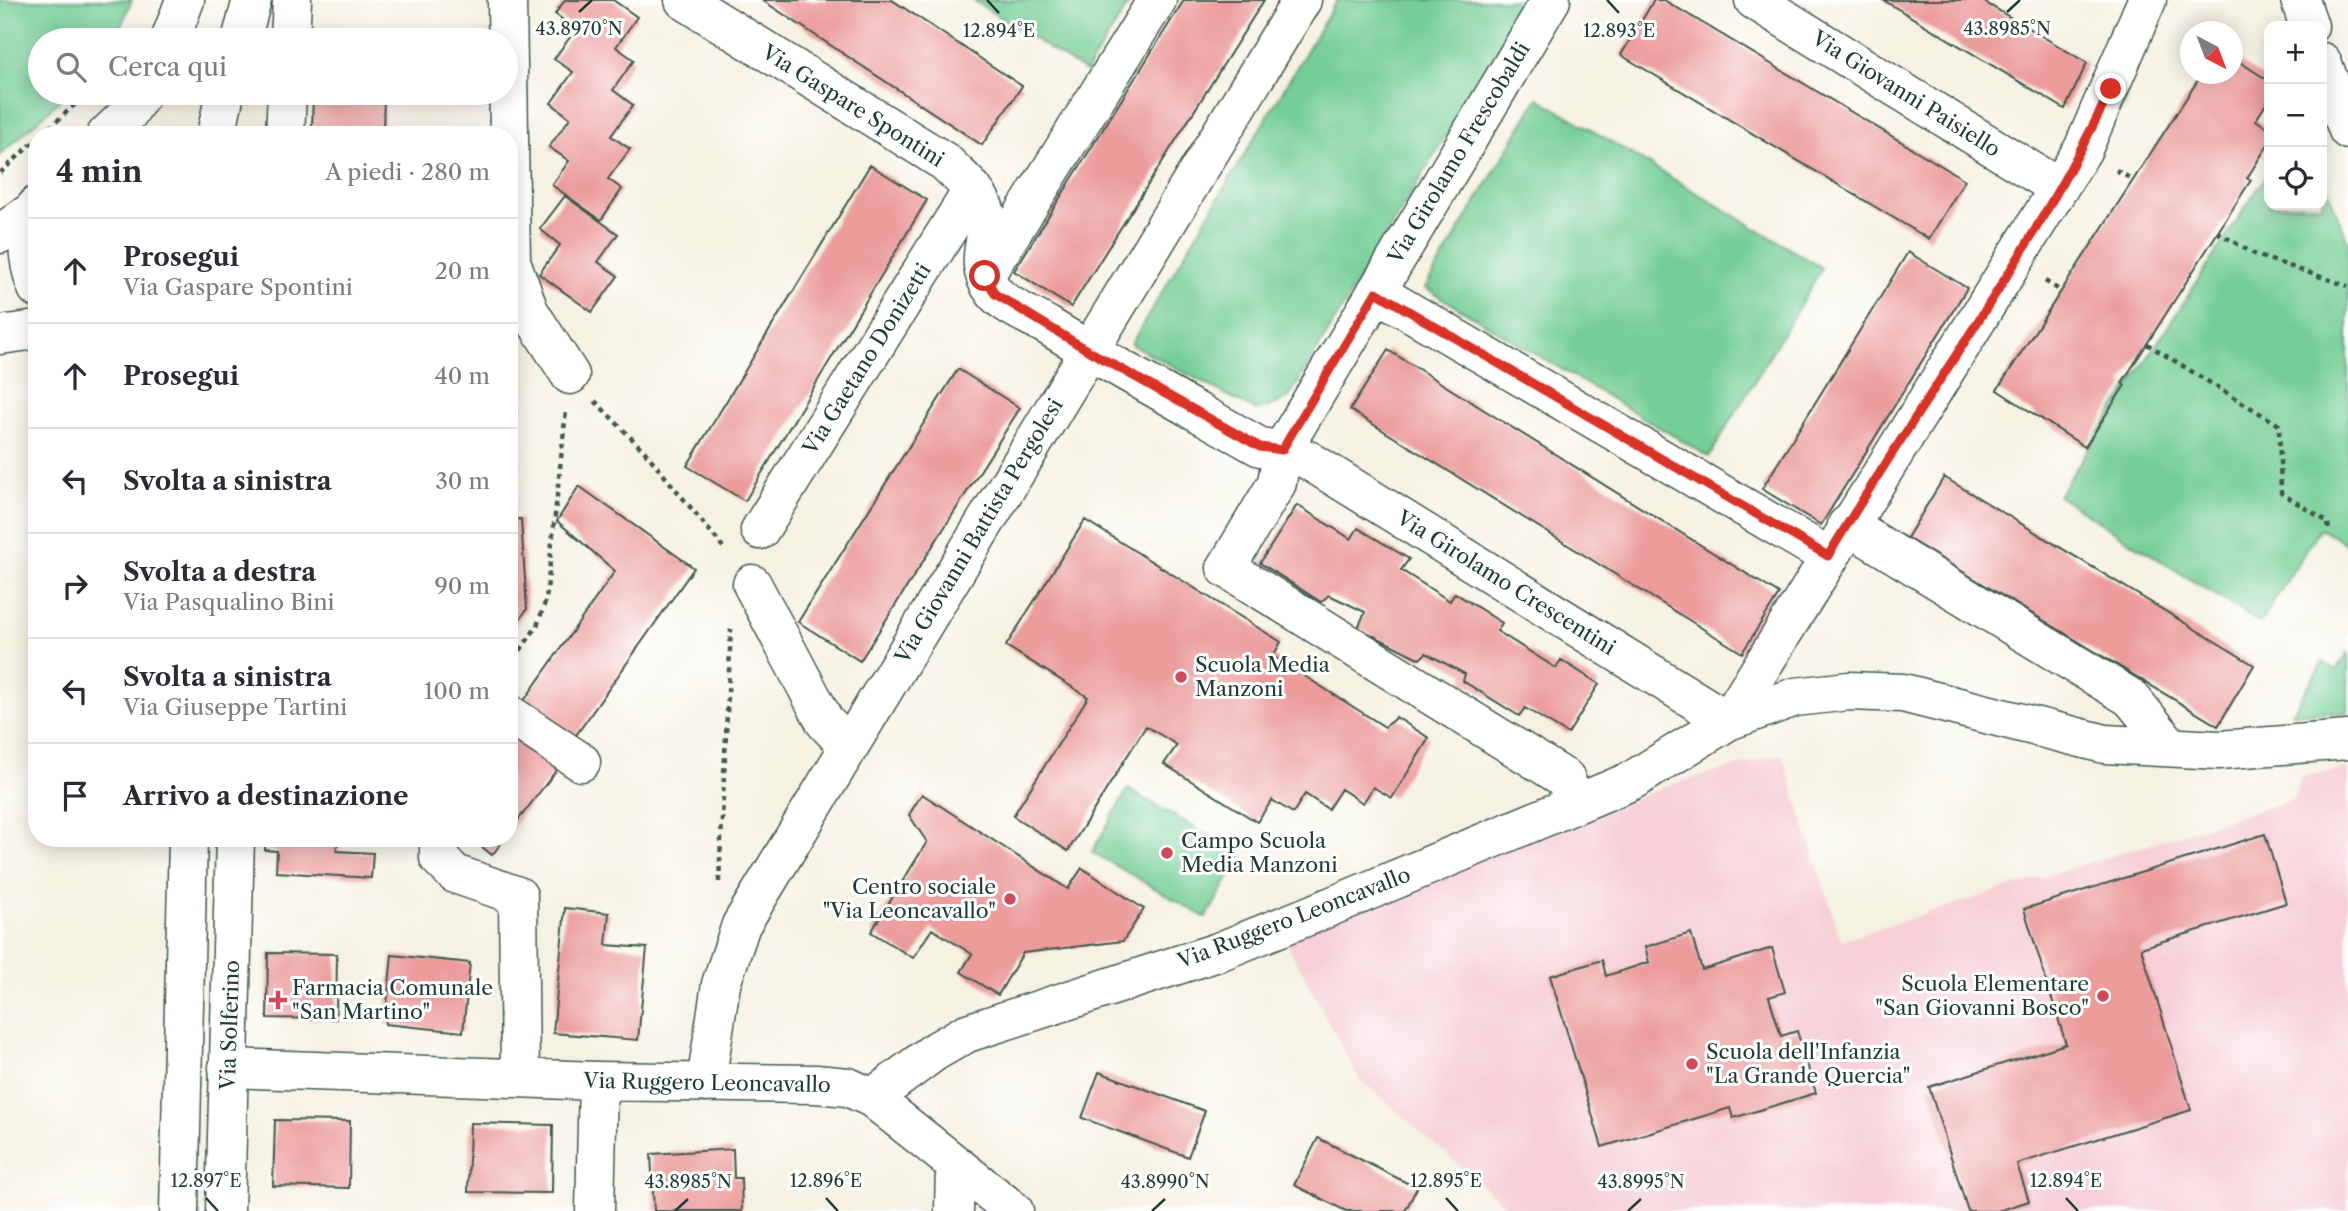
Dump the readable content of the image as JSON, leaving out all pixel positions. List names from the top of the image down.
{
  "streets": {
    "street": [
      "Via Giovanni Paisiello",
      "Via Gaspare Spontini",
      "Via Girolamo Frescobaldi",
      "Via Gaetano Donizetti",
      "Via Giovanni Battista Pergolesi",
      "Via Girolamo Crescentini",
      "Via Ruggero Leoncavallo",
      "Via Solferino"
    ]
  },
  "crossings": [
    ["Via Gaspare Spontini", "Via Gaetano Donizetti"],
    ["Via Girolamo Frescobaldi", "Via Girolamo Crescentini"],
    ["Via Girolamo Frescobaldi", "Via Ruggero Leoncavallo"],
    ["Via Giovanni Battista Pergolesi", "Via Ruggero Leoncavallo"],
    ["Via Girolamo Crescentini", "Via Ruggero Leoncavallo"],
    ["Via Ruggero Leoncavallo", "Via Solferino"]
  ],
  "places": {
    "other": [
      "Scuola Media Manzoni",
      "Campo Scuola Media Manzoni",
      "Centro sociale \"Via Leoncavallo\"",
      "Scuola Elementare \"San Giovanni Bosco\"",
      "Scuola dell'Infanzia \"La Grande Quercia\""
    ],
    "health": ["Farmacia Comunale \"San Martino\""]
  },
  "north": "bottom right",
  "page": {
    "map_buttons": ["+", "−"],
    "search": "Cerca qui",
    "heading": ["4 min", "A piedi · 280 m"],
    "list": [
      ["Prosegui", "Via Gaspare Spontini", "20 m"],
      ["Prosegui", "40 m"],
      ["Svolta a sinistra", "30 m"],
      ["Svolta a destra", "Via Pasqualino Bini", "90 m"],
      ["Svolta a sinistra", "Via Giuseppe Tartini", "100 m"],
      "Arrivo a destinazione"
    ]
  },
  "coordinates": [
    "43.8970°N",
    "43.8985°N",
    "12.894°E",
    "12.893°E",
    "12.897°E",
    "12.896°E",
    "12.895°E",
    "43.8990°N",
    "43.8995°N"
  ]
}
